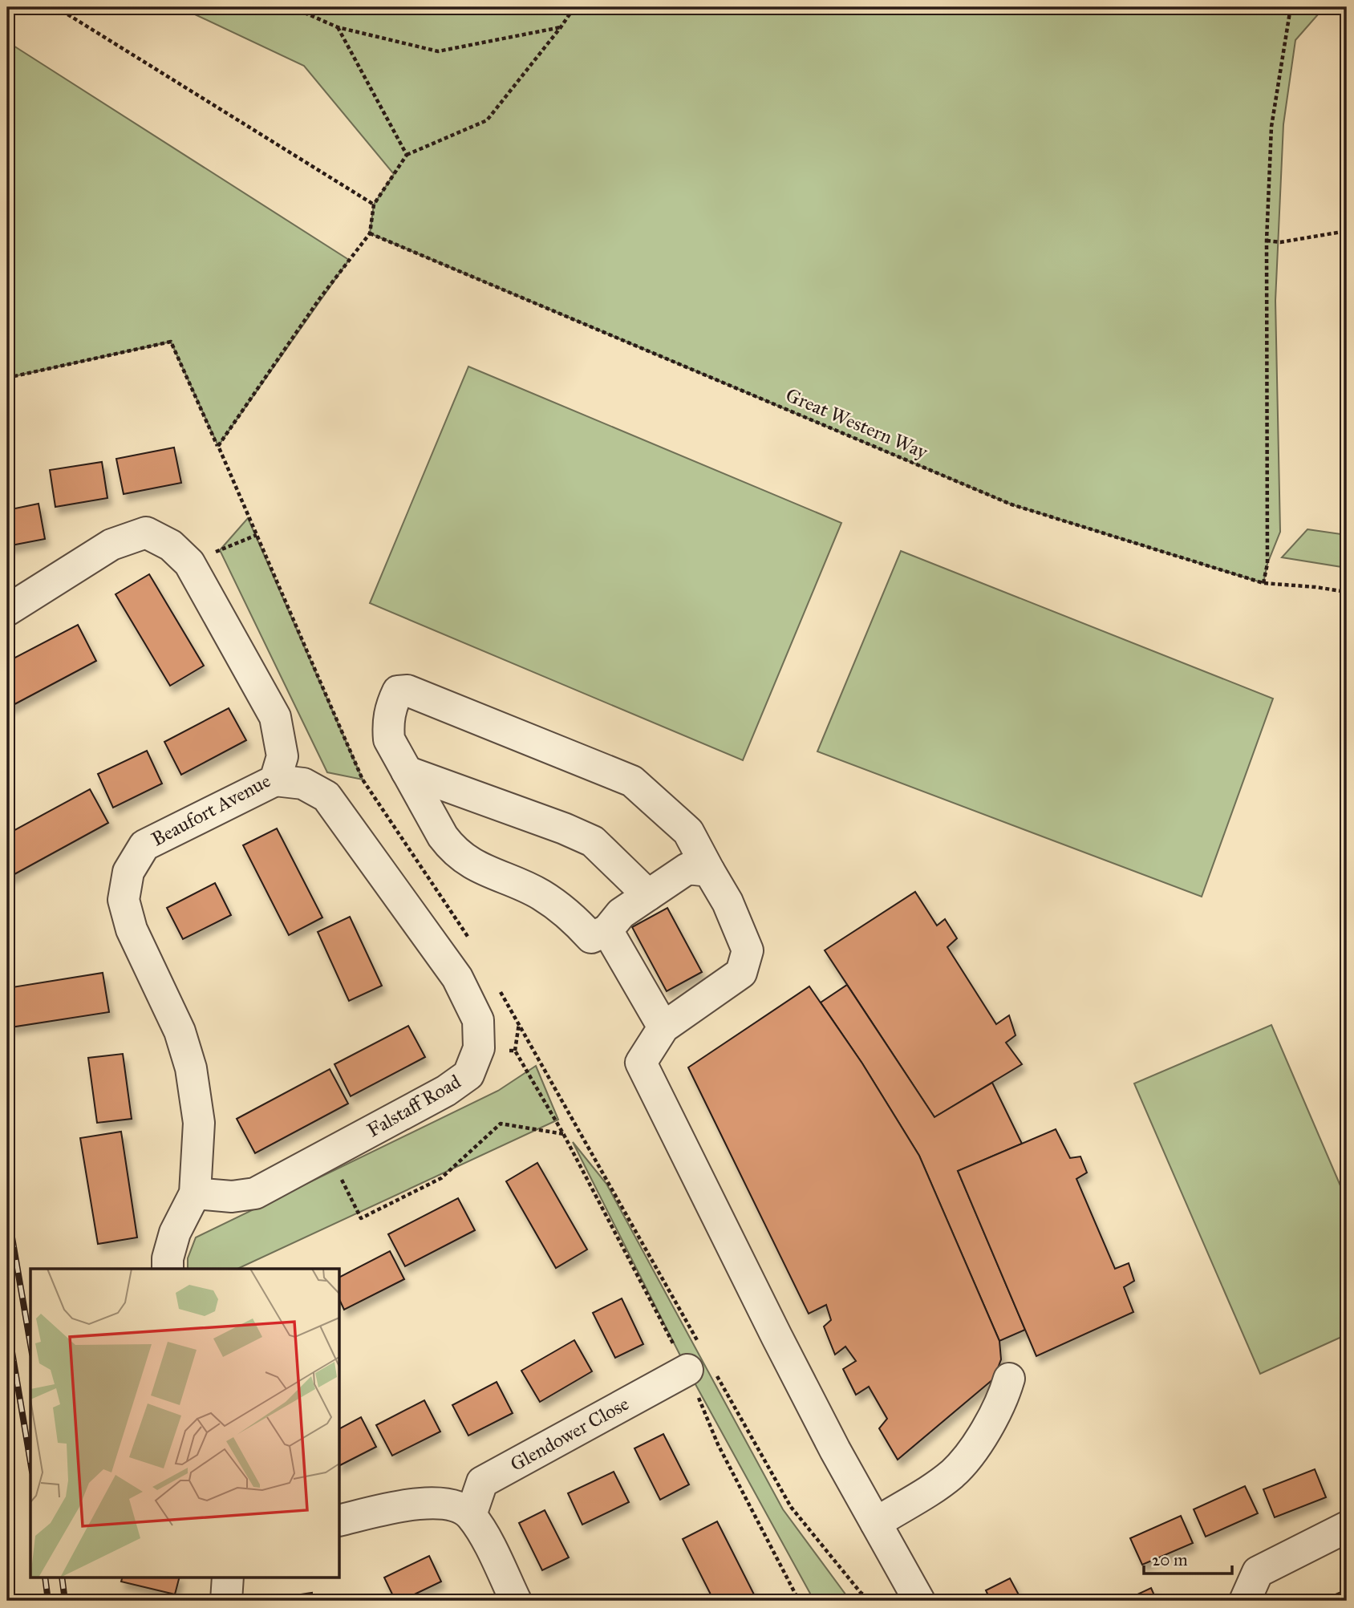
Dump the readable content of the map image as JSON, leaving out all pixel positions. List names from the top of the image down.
{
  "streets": {
    "street": ["Beaufort Avenue", "Falstaff Road", "Glendower Close"],
    "path": ["Great Western Way"]
  },
  "crossings": [
    ["Beaufort Avenue", "Falstaff Road"]
  ],
  "scale_bar": "20 m"
}
